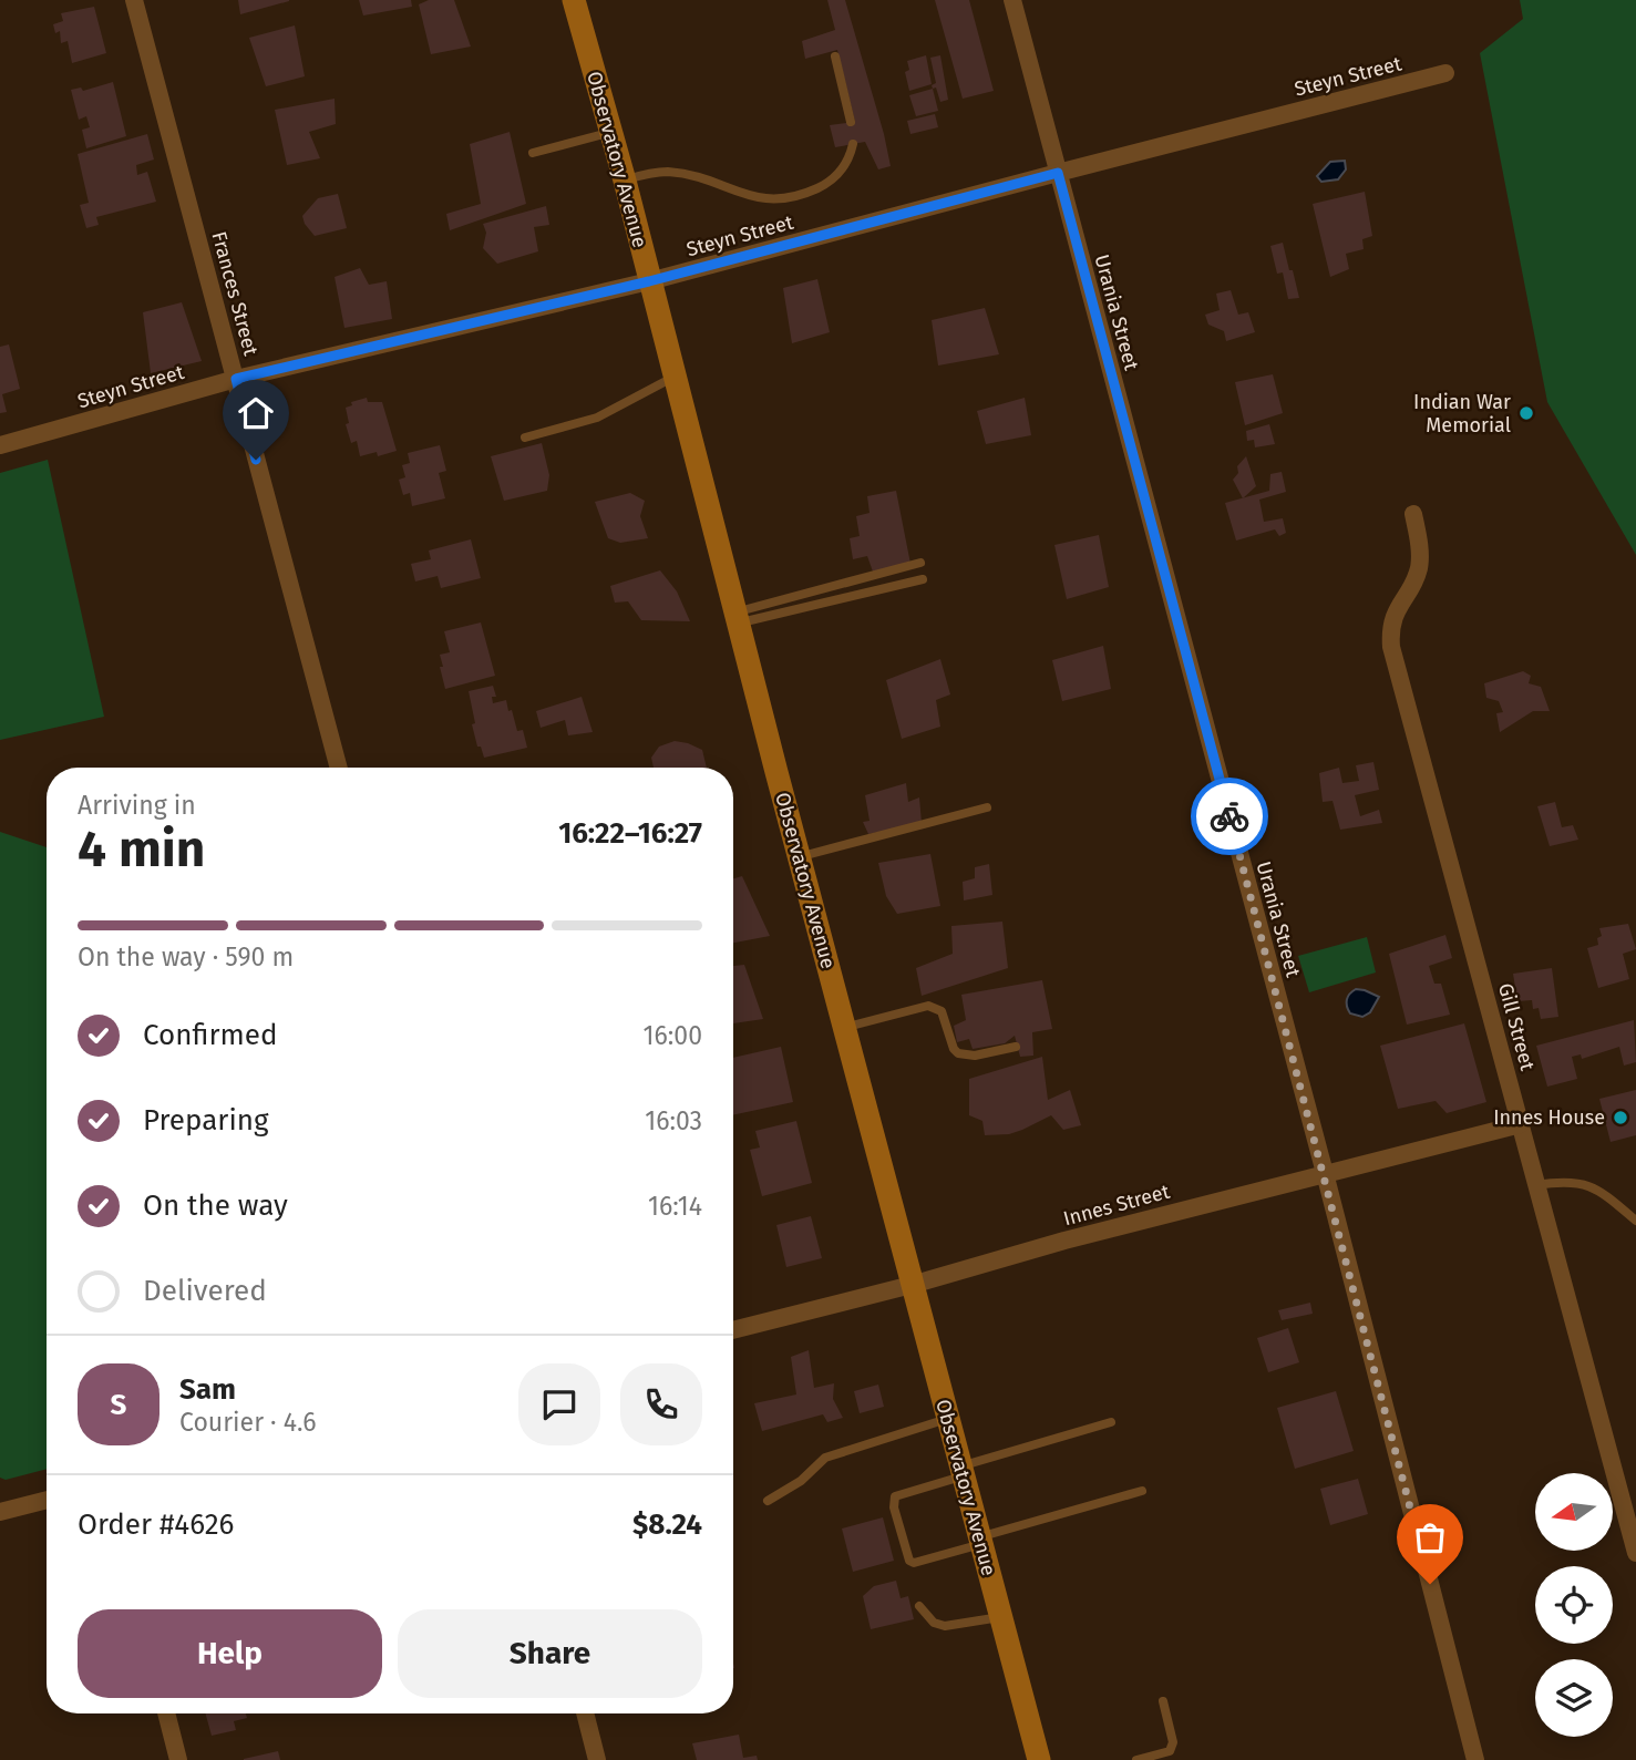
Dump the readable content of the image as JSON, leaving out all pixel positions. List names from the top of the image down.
{
  "streets": {
    "main road": ["Observatory Avenue"],
    "street": [
      "Steyn Street",
      "Frances Street",
      "Urania Street",
      "Gill Street",
      "Innes Street"
    ]
  },
  "crossings": [
    ["Steyn Street", "Observatory Avenue"],
    ["Steyn Street", "Frances Street"],
    ["Steyn Street", "Urania Street"],
    ["Observatory Avenue", "Innes Street"],
    ["Urania Street", "Innes Street"],
    ["Gill Street", "Innes Street"]
  ],
  "places": ["Indian War Memorial", "Innes House"],
  "north": "left",
  "page": {
    "heading": ["4 min", "Arriving in", "16:22–16:27"],
    "panel": [
      "Sam",
      "Courier · 4.6",
      "Order #4626",
      "$8.24"
    ],
    "bar": "On the way · 590 m",
    "list": [
      ["Confirmed", "16:00"],
      ["Preparing", "16:03"],
      ["On the way", "16:14"],
      "Delivered"
    ],
    "round": "S",
    "buttons": ["Help", "Share"]
  }
}
